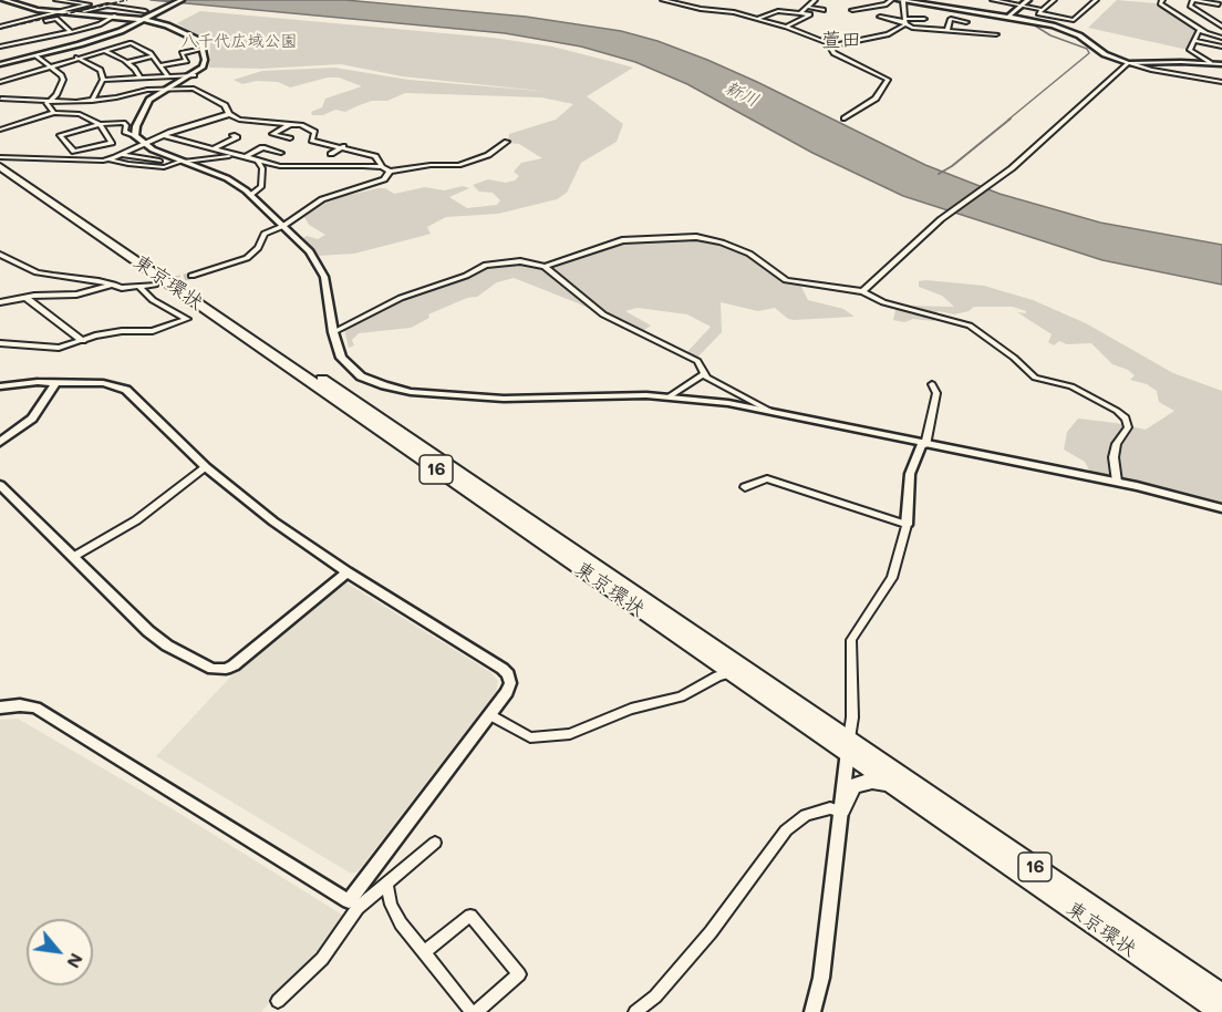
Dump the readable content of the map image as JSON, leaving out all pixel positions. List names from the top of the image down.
{
  "streets": {
    "highway": ["東京環状", "16"]
  },
  "districts": ["萱田"],
  "water": ["新川"],
  "parks": ["八千代広域公園"],
  "north": "bottom right"
}
